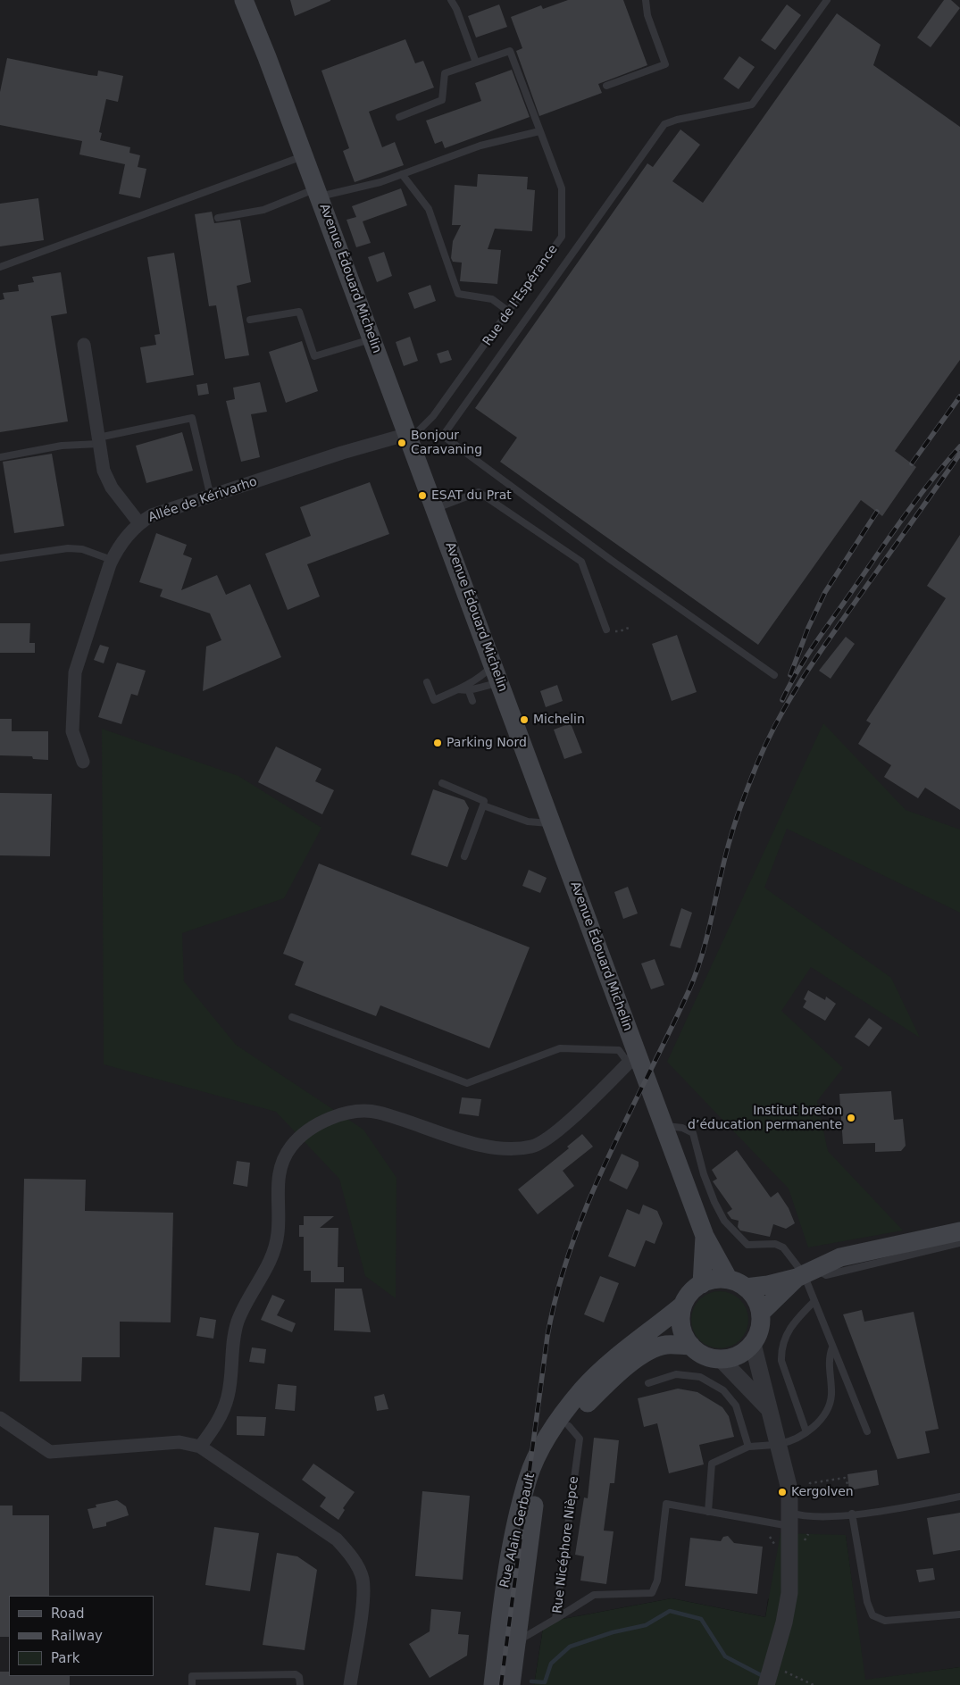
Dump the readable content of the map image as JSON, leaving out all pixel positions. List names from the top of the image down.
{
  "streets": {
    "main road": ["Avenue Édouard Michelin", "Rue Alain Gerbault"],
    "street": ["Allée de Kérivarho"],
    "lane": ["Rue de l'Espérance", "Rue Nicéphore Nièpce"]
  },
  "crossings": [
    ["Avenue Édouard Michelin", "Rue de l'Espérance"],
    ["Avenue Édouard Michelin", "Allée de Kérivarho"],
    ["Avenue Édouard Michelin", "Rue Alain Gerbault"],
    ["Rue de l'Espérance", "Allée de Kérivarho"],
    ["Rue Alain Gerbault", "Rue Nicéphore Nièpce"]
  ],
  "places": [
    "Bonjour Caravaning",
    "ESAT du Prat",
    "Michelin",
    "Parking Nord",
    "Institut breton d’éducation permanente",
    "Kergolven"
  ],
  "legend": ["Road", "Railway", "Park"]
}
